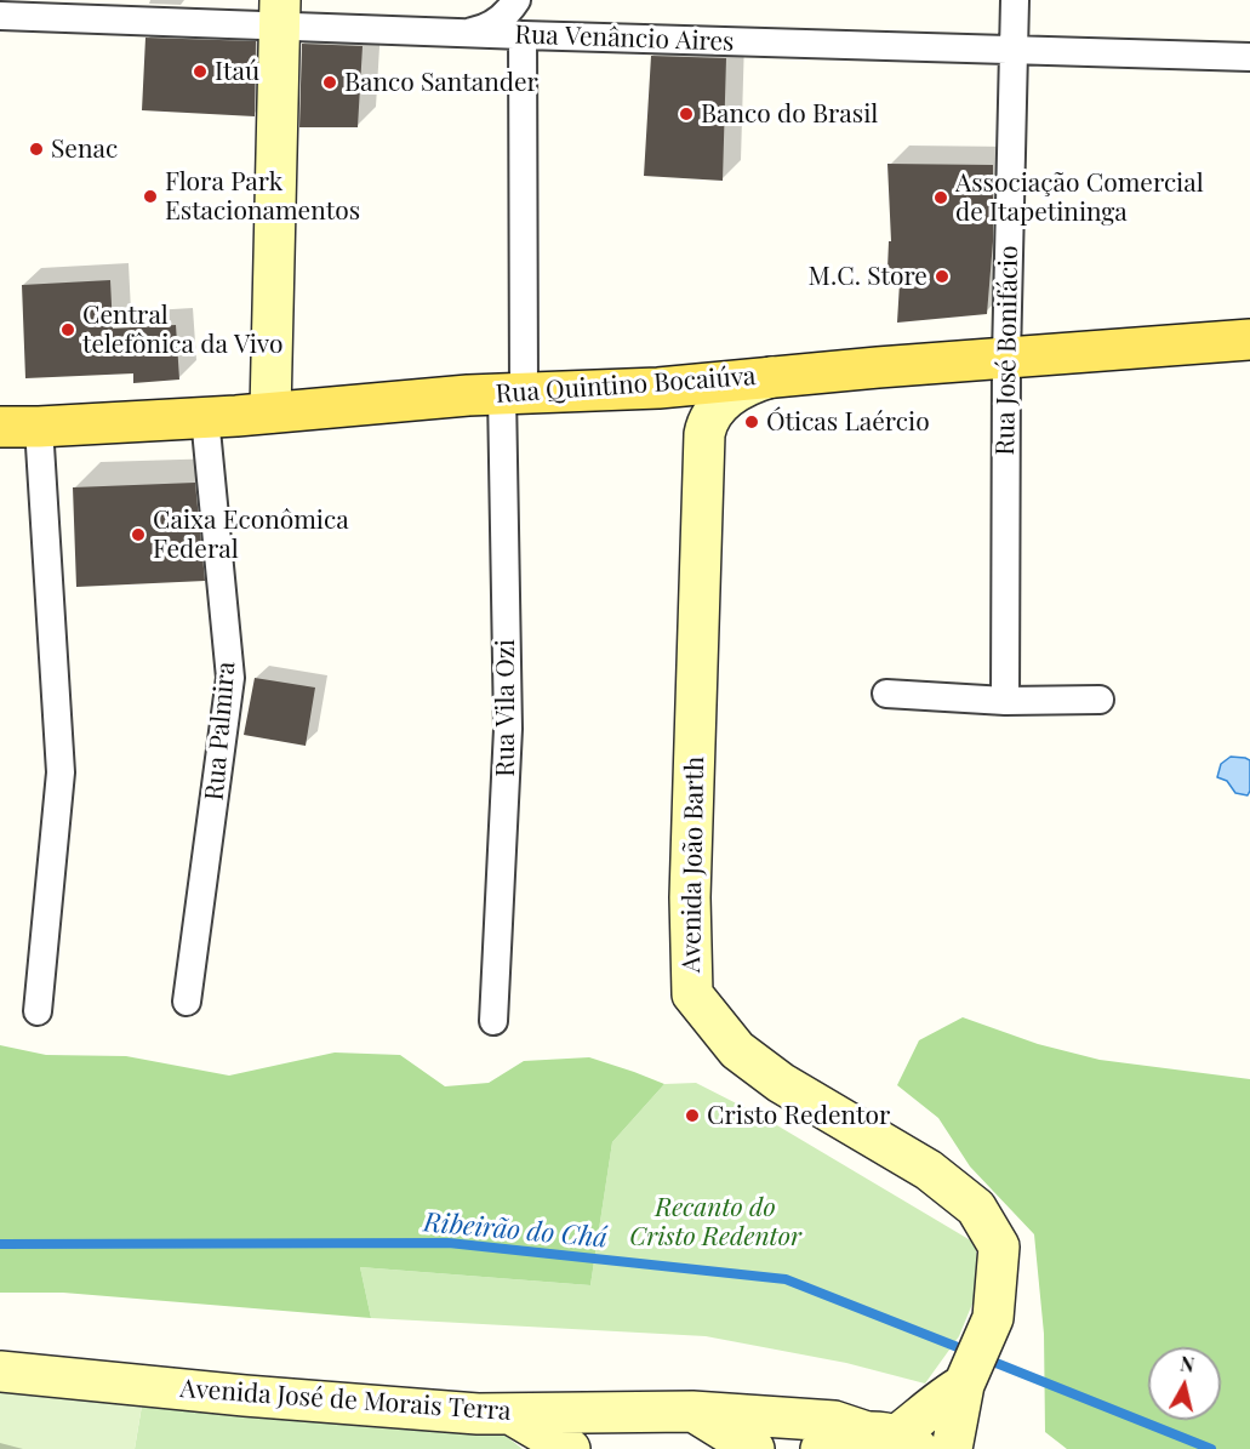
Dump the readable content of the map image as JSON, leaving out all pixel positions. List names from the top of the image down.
{
  "streets": {
    "main road": ["Rua Quintino Bocaiúva", "Avenida João Barth", "Avenida José de Morais Terra"],
    "street": [
      "Rua Venâncio Aires",
      "Rua José Bonifácio",
      "Rua Vila Ozi",
      "Rua Palmira"
    ]
  },
  "crossings": [
    ["Rua Venâncio Aires", "Rua José Bonifácio"],
    ["Rua Venâncio Aires", "Rua Vila Ozi"],
    ["Rua José Bonifácio", "Rua Quintino Bocaiúva"],
    ["Rua Quintino Bocaiúva", "Rua Vila Ozi"],
    ["Rua Quintino Bocaiúva", "Rua Palmira"]
  ],
  "water": ["Ribeirão do Chá"],
  "parks": ["Recanto do Cristo Redentor"],
  "places": [
    "Itaú",
    "Banco Santander",
    "Banco do Brasil",
    "Senac",
    "Flora Park Estacionamentos",
    "Associação Comercial de Itapetininga",
    "M.C. Store",
    "Central telefônica da Vivo",
    "Óticas Laércio",
    "Caixa Econômica Federal",
    "Cristo Redentor"
  ],
  "north": "top"
}
